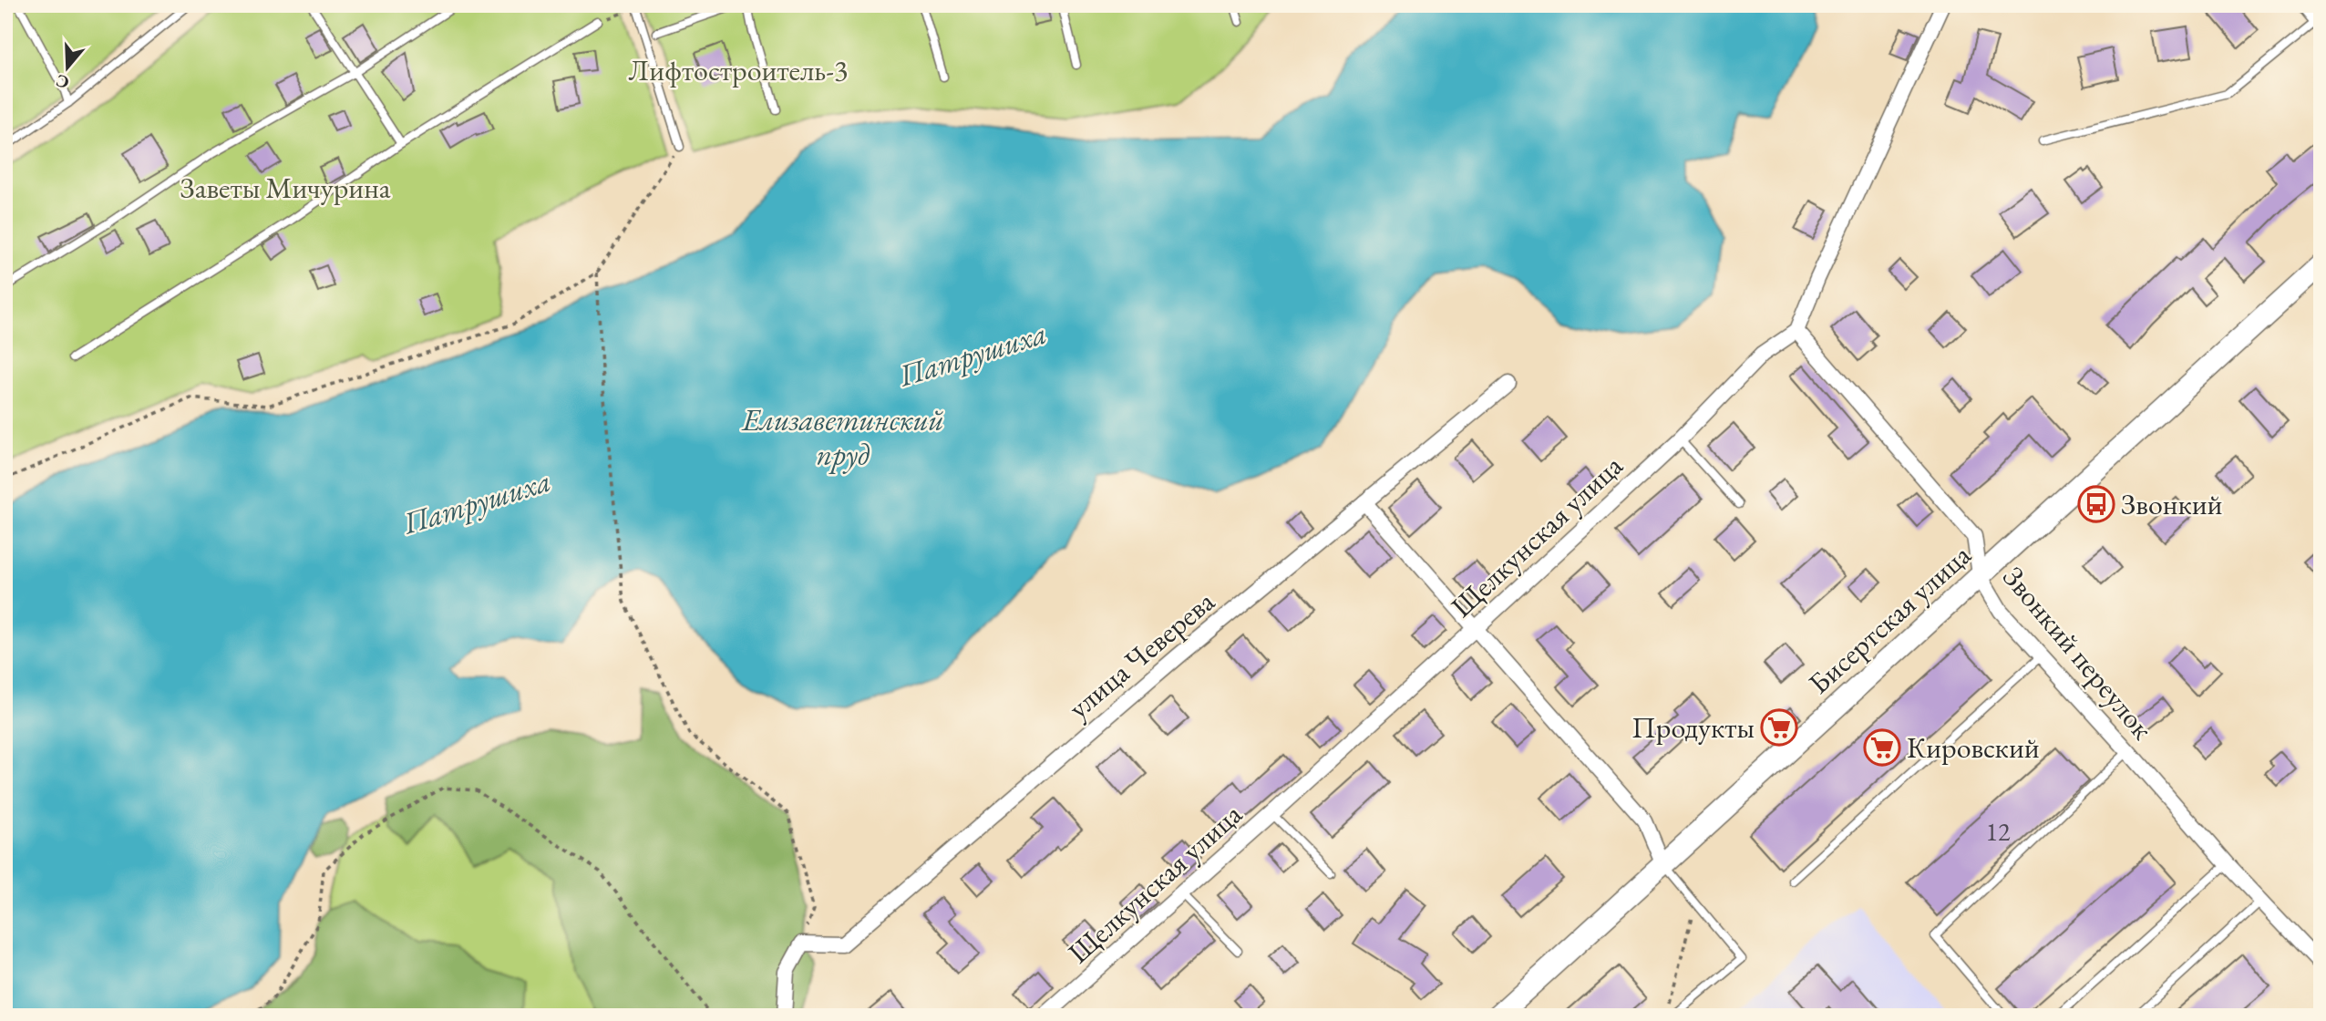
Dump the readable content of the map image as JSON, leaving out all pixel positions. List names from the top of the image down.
{
  "streets": {
    "main road": ["Бисертская улица"],
    "street": ["Щелкунская улица", "Звонкий переулок", "улица Чеверева"]
  },
  "crossings": [
    ["Щелкунская улица", "Звонкий переулок"],
    ["Бисертская улица", "Звонкий переулок"]
  ],
  "water": ["Патрушиха", "Елизаветинский пруд"],
  "parks": ["Лифтостроитель-3", "Заветы Мичурина"],
  "places": {
    "bus stop": ["Звонкий"],
    "supermarket": ["Продукты", "Кировский"]
  },
  "house_numbers": ["12"],
  "north": "bottom"
}
